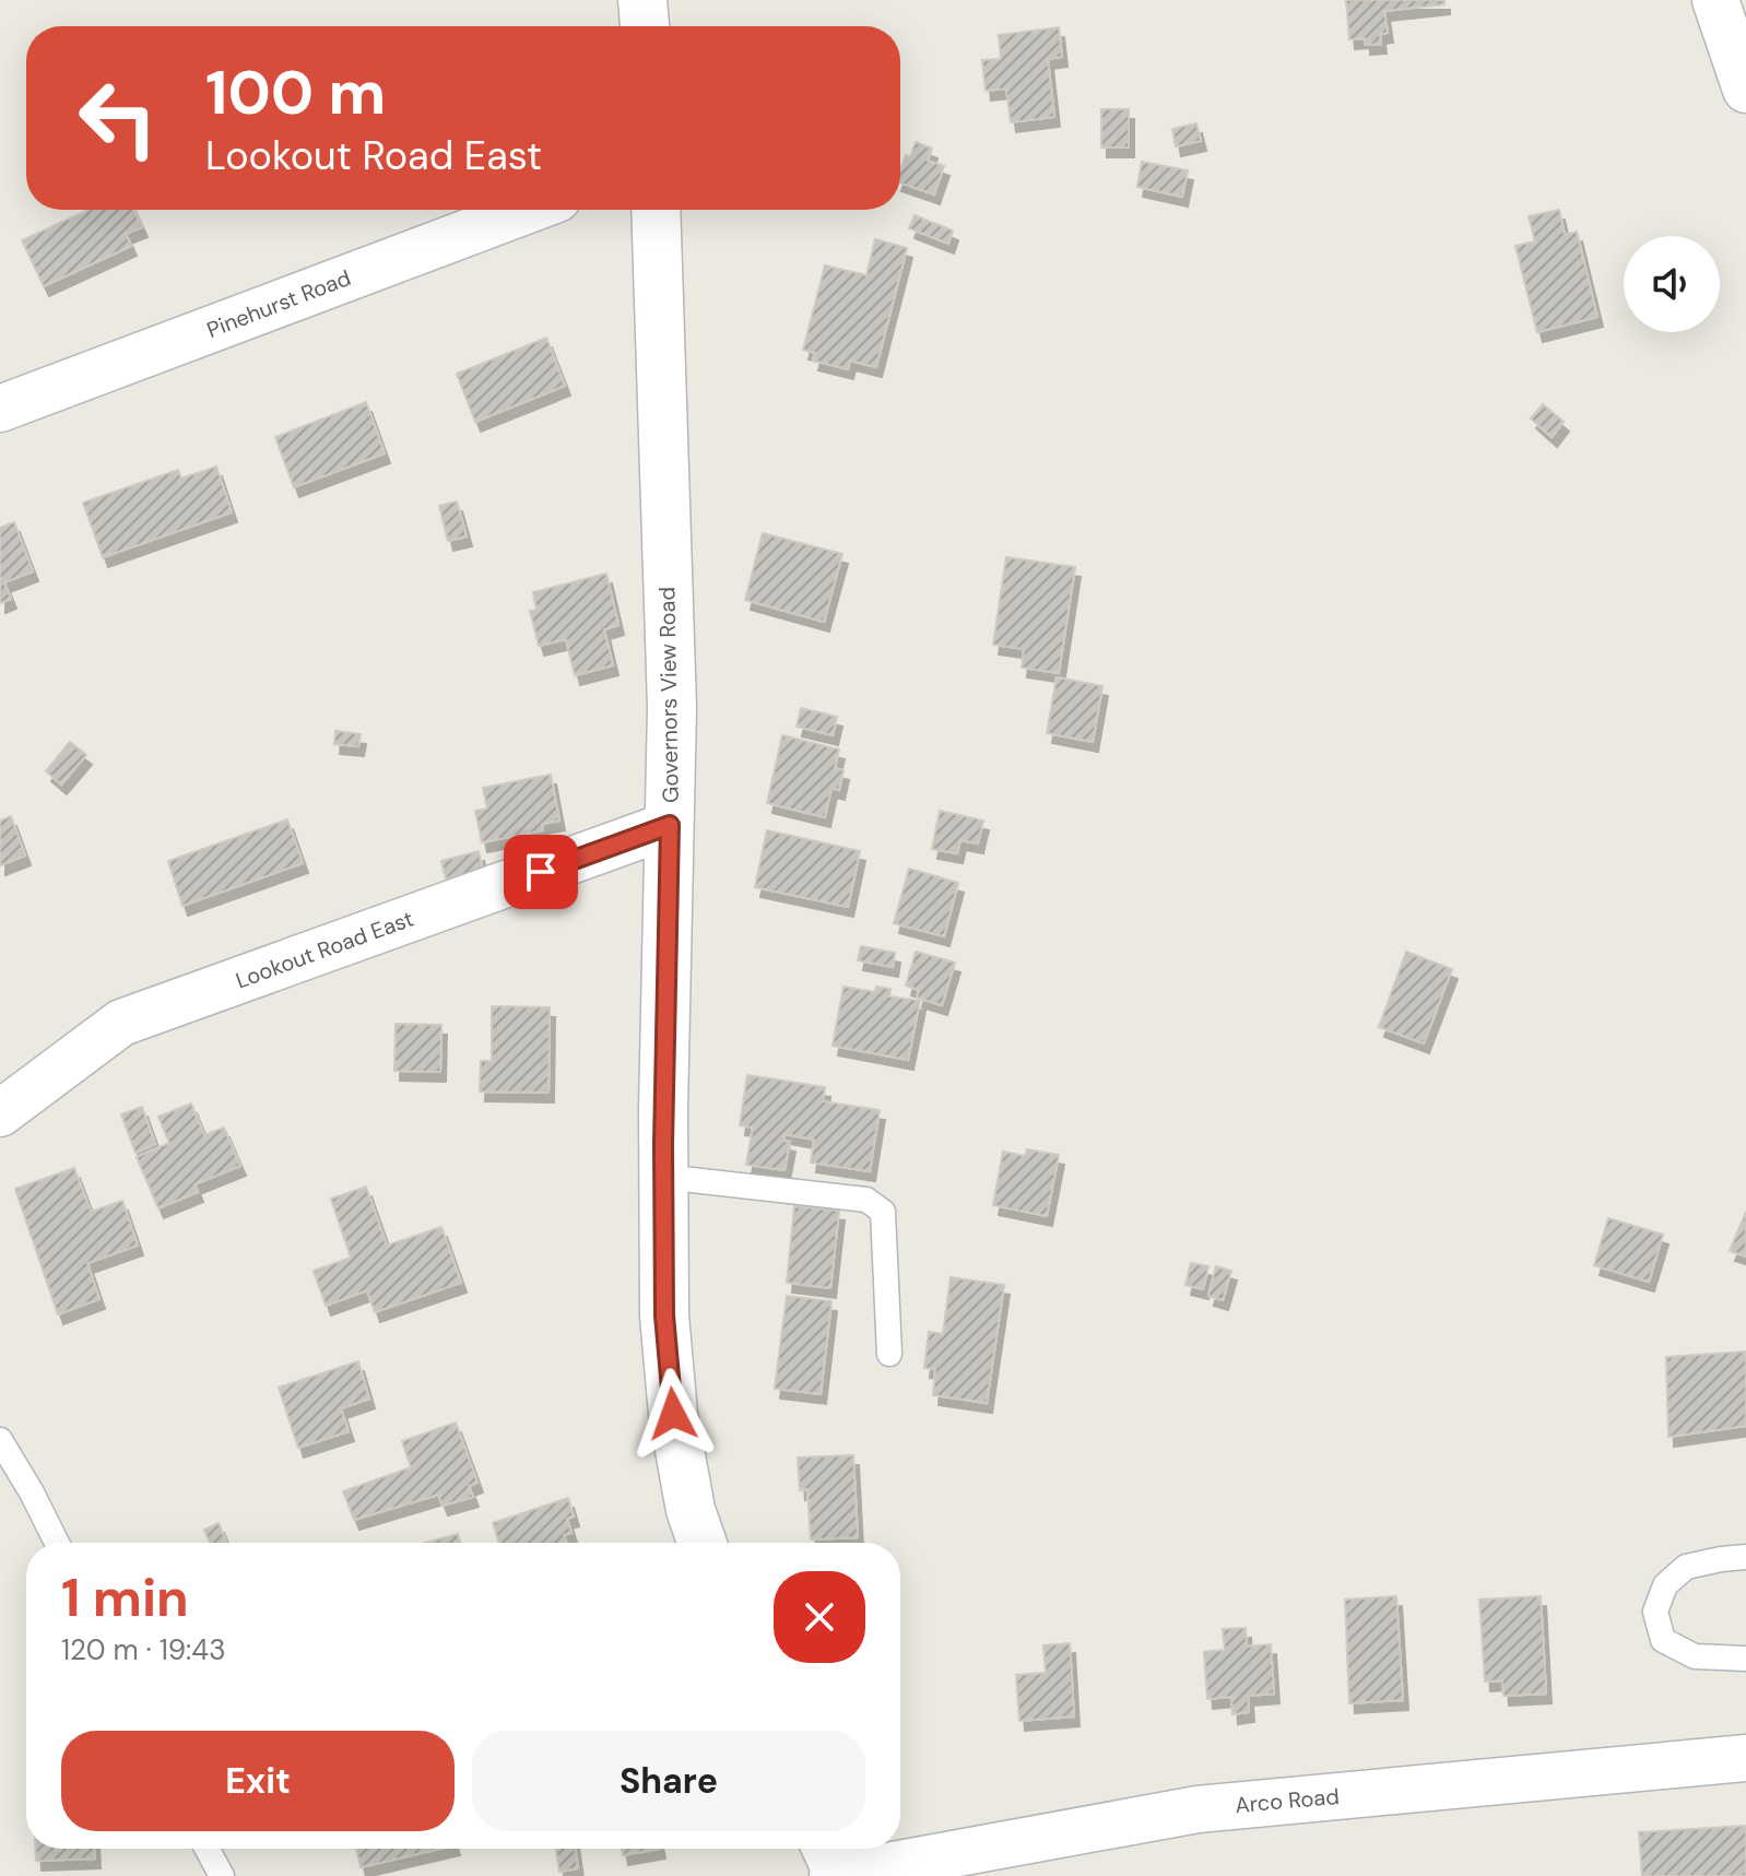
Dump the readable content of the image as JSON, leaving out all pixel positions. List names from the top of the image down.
{
  "streets": {
    "street": [
      "Pinehurst Road",
      "Governors View Road",
      "Lookout Road East",
      "Arco Road"
    ]
  },
  "crossings": [
    ["Governors View Road", "Lookout Road East"]
  ],
  "page": {
    "turn": ["100 m", "Lookout Road East"],
    "heading": ["1 min", "120 m · 19:43"],
    "buttons": ["Exit", "Share"]
  }
}
